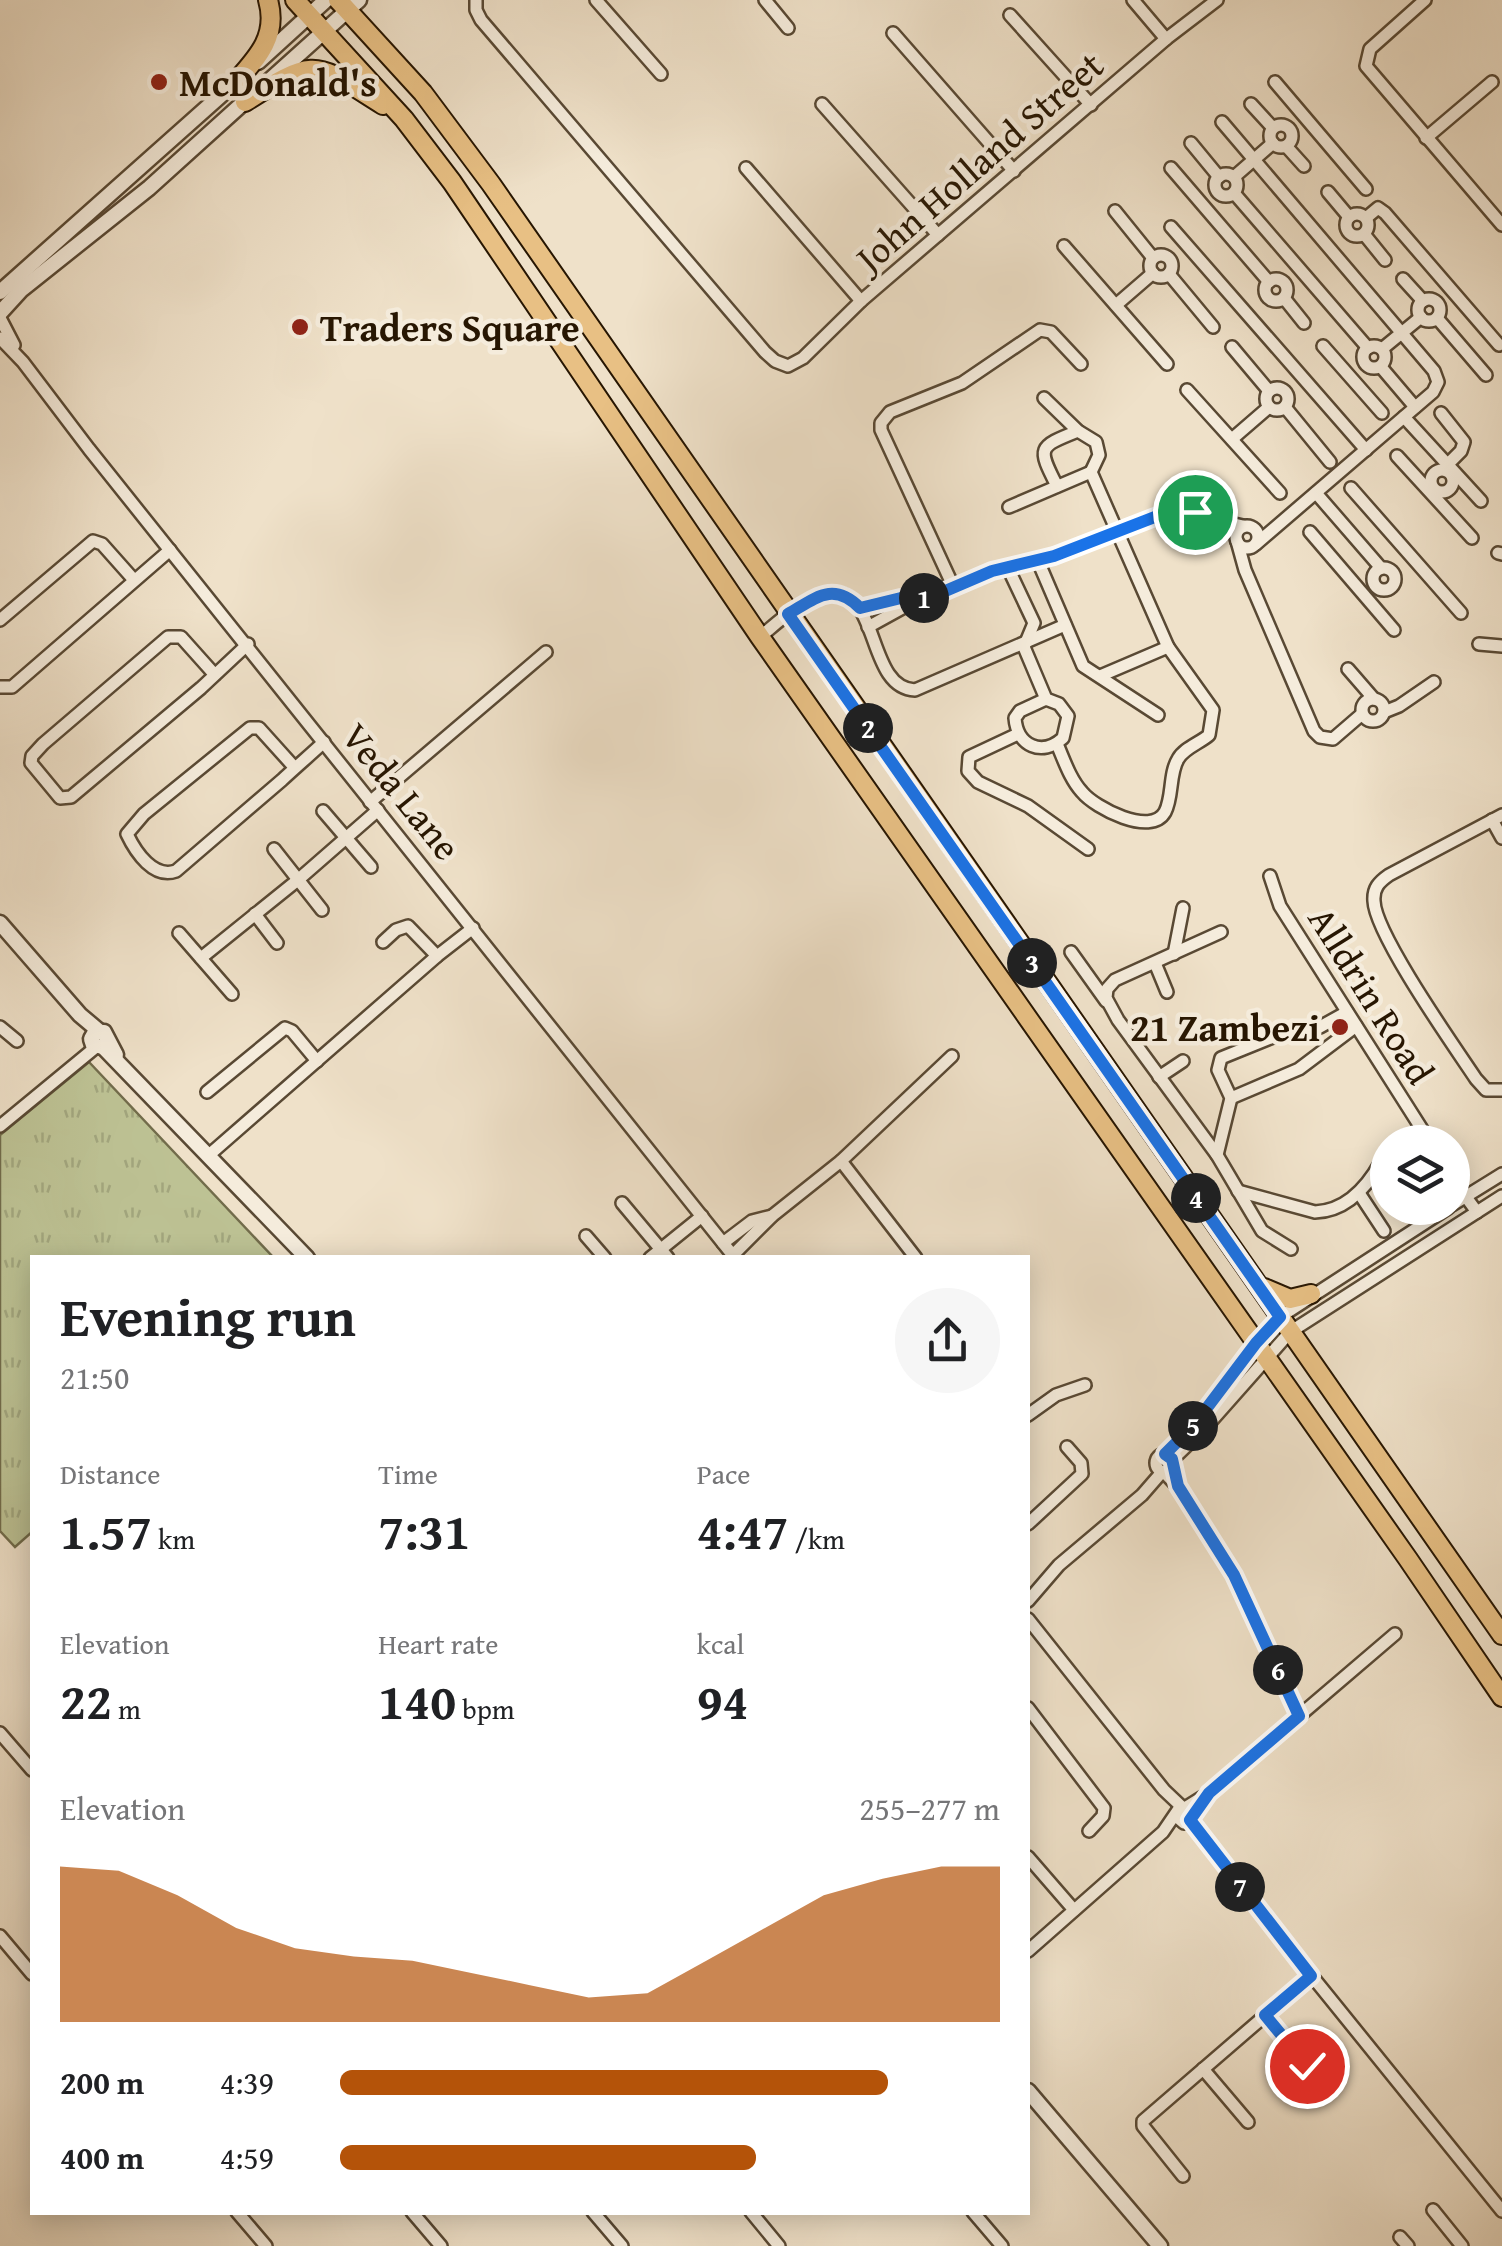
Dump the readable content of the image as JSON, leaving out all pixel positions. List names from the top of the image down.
{
  "streets": {
    "street": ["John Holland Street", "Veda Lane", "Alldrin Road"]
  },
  "places": ["McDonald's", "Traders Square", "21 Zambezi"],
  "page": {
    "pins": [
      "1",
      "2",
      "3",
      "4",
      "5",
      "6",
      "7"
    ],
    "heading": ["Evening run", "21:50"],
    "stats": [
      ["Distance", "1.57 km"],
      ["Time", "7:31"],
      ["Pace", "4:47 /km"],
      ["Elevation", "22 m"],
      ["Heart rate", "140 bpm"],
      ["kcal", "94"]
    ],
    "chart": ["Elevation", "255–277 m"],
    "list": [
      {
        "name": "200 m",
        "note": "4:39"
      },
      {
        "name": "400 m",
        "note": "4:59"
      }
    ]
  }
}
